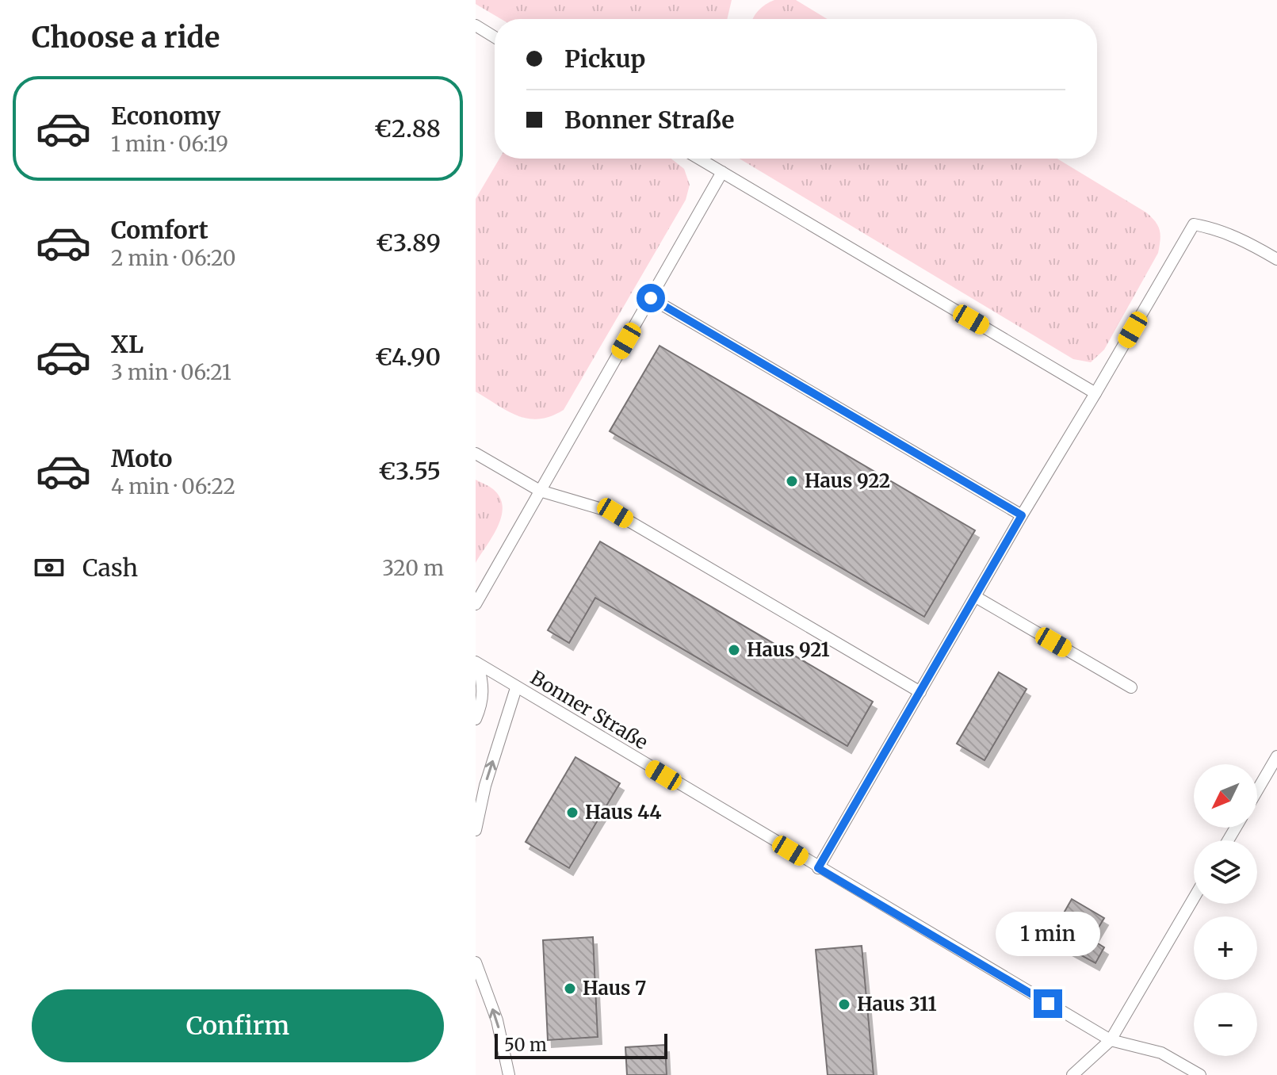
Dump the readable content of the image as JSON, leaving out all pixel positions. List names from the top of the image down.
{
  "streets": {
    "lane": ["Bonner Straße"]
  },
  "places": [
    "Haus 922",
    "Haus 921",
    "Haus 44",
    "Haus 7",
    "Haus 311"
  ],
  "scale_bar": "50 m",
  "north": "bottom left",
  "page": {
    "heading": "Choose a ride",
    "banner": ["Pickup", "Bonner Straße"],
    "list": [
      {
        "name": "Economy",
        "note": "1 min · 06:19",
        "value": "€2.88"
      },
      {
        "name": "Comfort",
        "note": "2 min · 06:20",
        "value": "€3.89"
      },
      {
        "name": "XL",
        "note": "3 min · 06:21",
        "value": "€4.90"
      },
      {
        "name": "Moto",
        "note": "4 min · 06:22",
        "value": "€3.55"
      }
    ],
    "pay": ["Cash", "320 m"],
    "map_buttons": ["+", "−"],
    "bubble": "1 min",
    "buttons": "Confirm",
    "scale": "50 m"
  }
}
